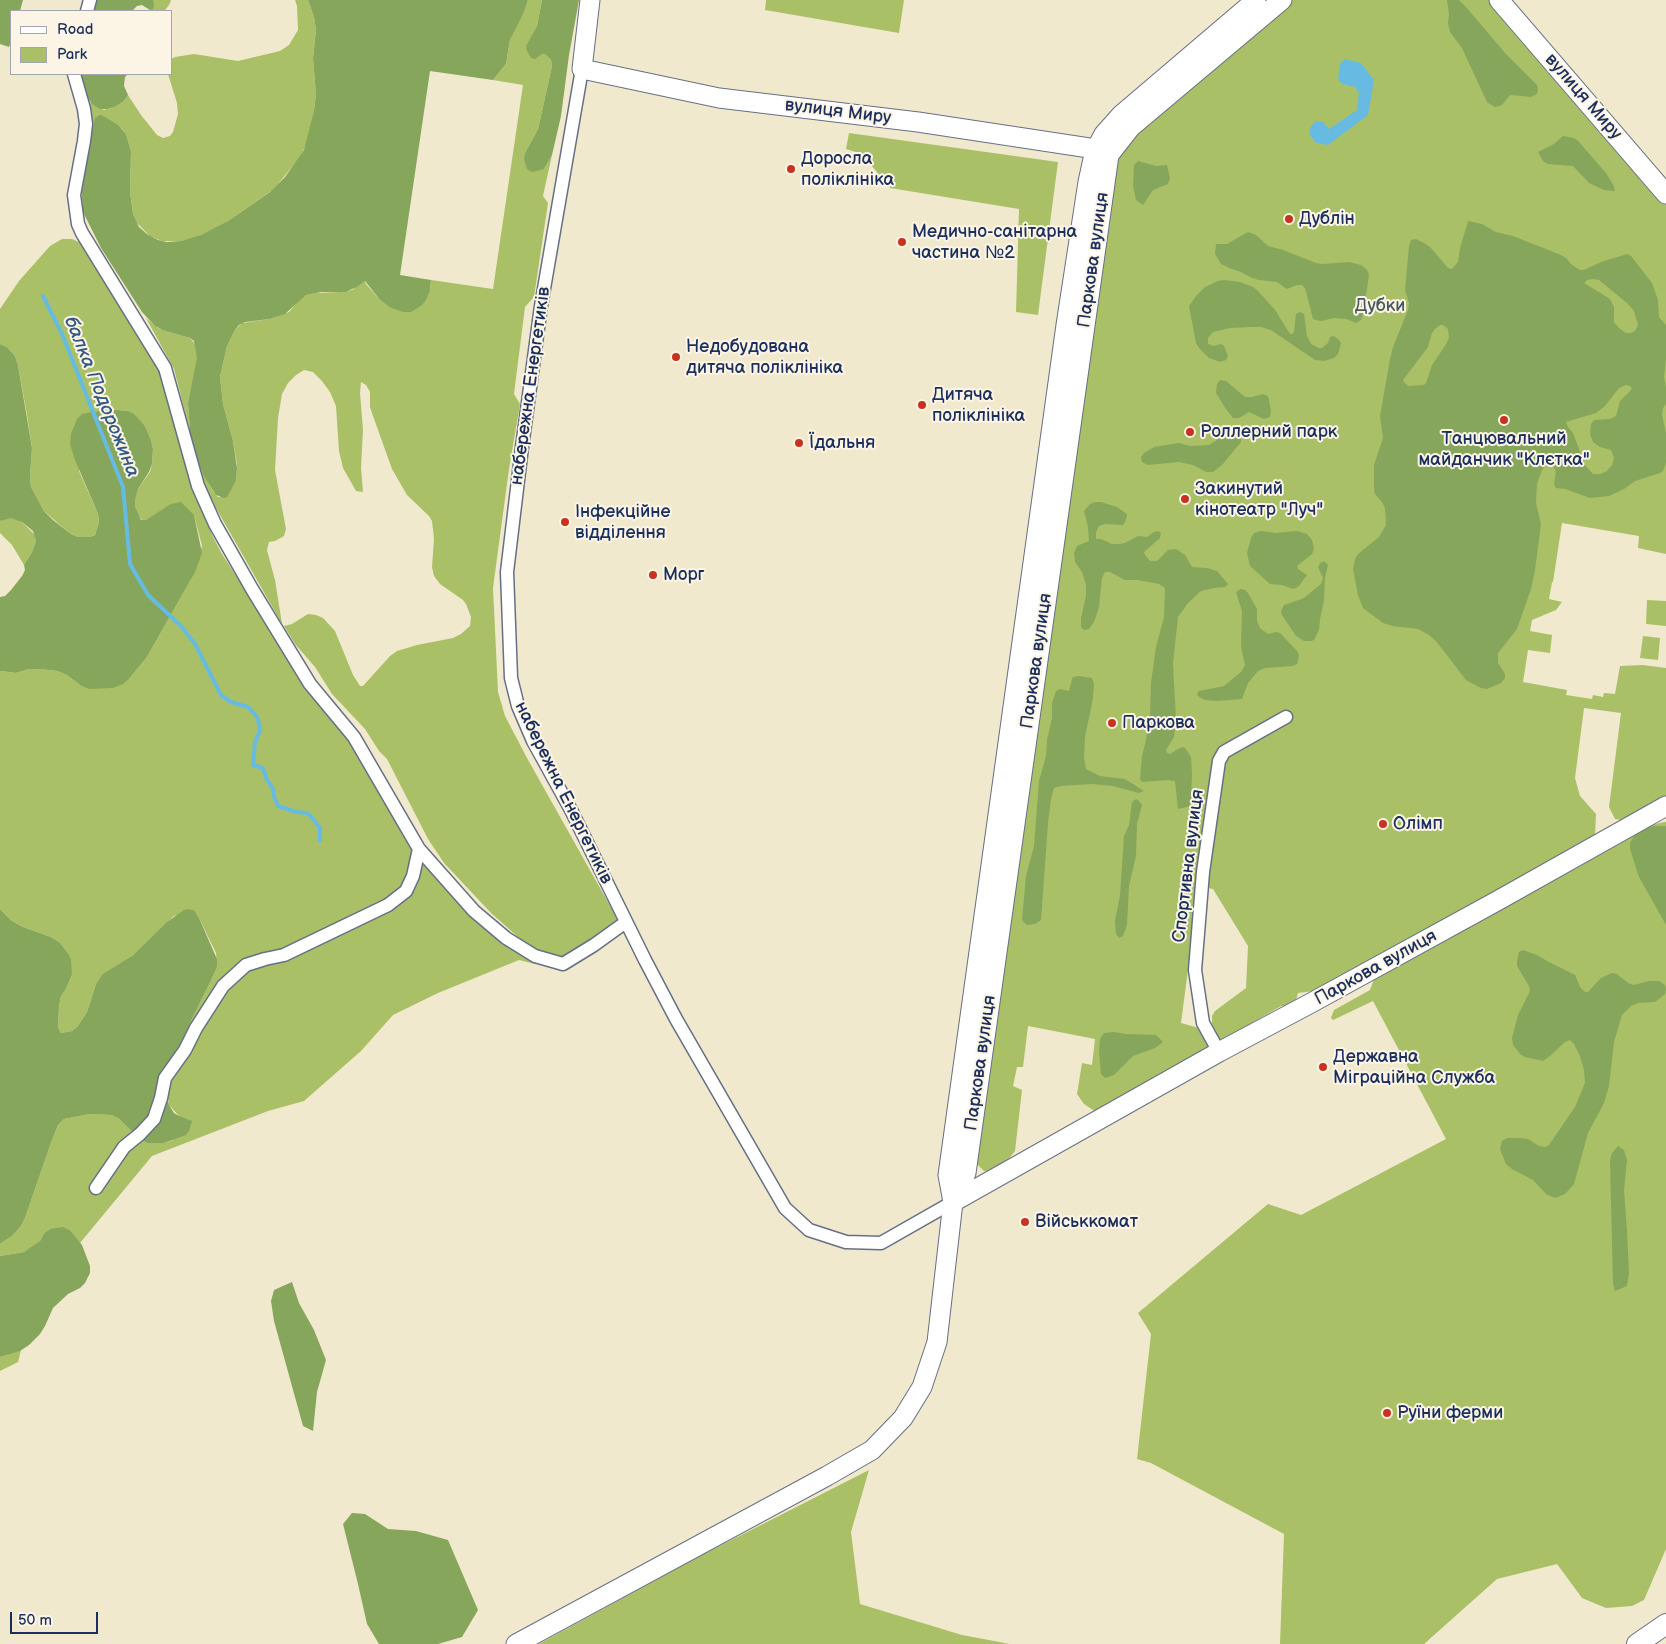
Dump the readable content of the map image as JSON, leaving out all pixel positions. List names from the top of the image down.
{
  "streets": {
    "street": [
      "вулиця Миру",
      "Паркова вулиця",
      "набережна Енергетиків",
      "Спортивна вулиця"
    ]
  },
  "crossings": [
    ["вулиця Миру", "Паркова вулиця"],
    ["вулиця Миру", "набережна Енергетиків"],
    ["Паркова вулиця", "набережна Енергетиків"],
    ["Паркова вулиця", "Спортивна вулиця"]
  ],
  "water": ["балка Подорожина"],
  "parks": ["Дубки"],
  "places": [
    "Доросла поліклініка",
    "Дублін",
    "Медично-санітарна частина №2",
    "Недобудована дитяча поліклініка",
    "Дитяча поліклініка",
    "Танцювальний майданчик \"Клєтка\"",
    "Роллерний парк",
    "Їдальня",
    "Закинутий кінотеатр \"Луч\"",
    "Інфекційне відділення",
    "Морг",
    "Паркова",
    "Олімп",
    "Державна Міграційна Служба",
    "Військкомат",
    "Руїни ферми"
  ],
  "legend": ["Road", "Park"],
  "scale_bar": "50 m"
}
